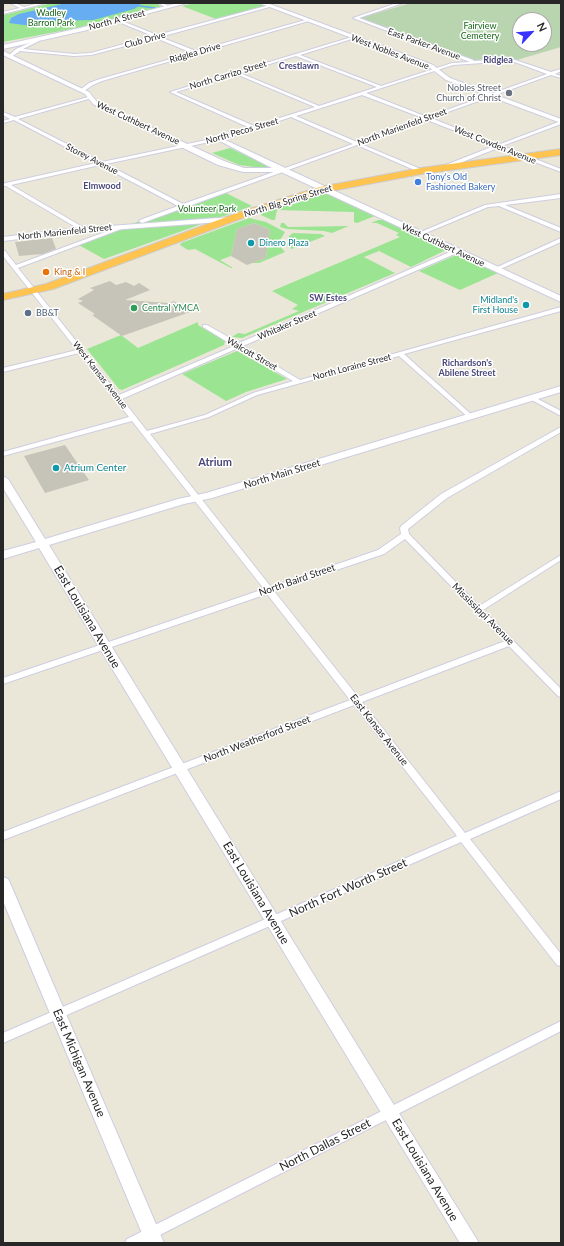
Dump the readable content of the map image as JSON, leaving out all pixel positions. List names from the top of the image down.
{
  "streets": {
    "highway": ["North Big Spring Street"],
    "street": [
      "North A Street",
      "Club Drive",
      "East Parker Avenue",
      "West Nobles Avenue",
      "Ridglea Drive",
      "North Carrizo Street",
      "West Cuthbert Avenue",
      "North Marienfeld Street",
      "North Pecos Street",
      "West Cowden Avenue",
      "Storey Avenue",
      "Whitaker Street",
      "Walcott Street",
      "North Loraine Street",
      "West Kansas Avenue",
      "North Main Street",
      "North Baird Street",
      "Mississippi Avenue",
      "East Louisiana Avenue",
      "East Kansas Avenue",
      "North Weatherford Street",
      "North Fort Worth Street",
      "East Michigan Avenue",
      "North Dallas Street"
    ]
  },
  "crossings": [
    ["Club Drive", "West Nobles Avenue"],
    ["East Parker Avenue", "North Marienfeld Street"],
    ["East Parker Avenue", "North Pecos Street"],
    ["West Nobles Avenue", "Ridglea Drive"],
    ["West Nobles Avenue", "North Carrizo Street"],
    ["West Nobles Avenue", "North Marienfeld Street"],
    ["West Nobles Avenue", "North Pecos Street"],
    ["Ridglea Drive", "West Cuthbert Avenue"],
    ["North Carrizo Street", "North Pecos Street"],
    ["West Cuthbert Avenue", "North Marienfeld Street"],
    ["West Cuthbert Avenue", "North Pecos Street"],
    ["West Cuthbert Avenue", "North Big Spring Street"],
    ["West Cuthbert Avenue", "Whitaker Street"],
    ["North Marienfeld Street", "West Cowden Avenue"],
    ["North Marienfeld Street", "Storey Avenue"],
    ["North Marienfeld Street", "North Big Spring Street"],
    ["North Marienfeld Street", "West Kansas Avenue"],
    ["North Pecos Street", "West Cowden Avenue"],
    ["North Pecos Street", "Storey Avenue"],
    ["West Cowden Avenue", "North Big Spring Street"],
    ["North Big Spring Street", "West Kansas Avenue"],
    ["Whitaker Street", "Walcott Street"],
    ["Whitaker Street", "West Kansas Avenue"],
    ["Walcott Street", "North Loraine Street"],
    ["North Loraine Street", "West Kansas Avenue"],
    ["West Kansas Avenue", "North Main Street"],
    ["West Kansas Avenue", "East Kansas Avenue"],
    ["North Main Street", "East Louisiana Avenue"],
    ["North Main Street", "East Kansas Avenue"],
    ["North Baird Street", "Mississippi Avenue"],
    ["North Baird Street", "East Louisiana Avenue"],
    ["North Baird Street", "East Kansas Avenue"],
    ["Mississippi Avenue", "North Weatherford Street"],
    ["East Louisiana Avenue", "North Weatherford Street"],
    ["East Louisiana Avenue", "North Fort Worth Street"],
    ["East Louisiana Avenue", "North Dallas Street"],
    ["East Kansas Avenue", "North Weatherford Street"],
    ["East Kansas Avenue", "North Fort Worth Street"],
    ["North Fort Worth Street", "East Michigan Avenue"],
    ["East Michigan Avenue", "North Dallas Street"]
  ],
  "districts": [
    "Ridglea",
    "Crestlawn",
    "Elmwood",
    "SW Estes",
    "Richardson's Abilene Street",
    "Atrium"
  ],
  "parks": ["Wadley Barron Park", "Fairview Cemetery", "Volunteer Park"],
  "places": [
    "Nobles Street Church of Christ",
    "Tony's Old Fashioned Bakery",
    "Dinero Plaza",
    "King & I",
    "Midland's First House",
    "Central YMCA",
    "BB&T",
    "Atrium Center"
  ],
  "north": "top right"
}
